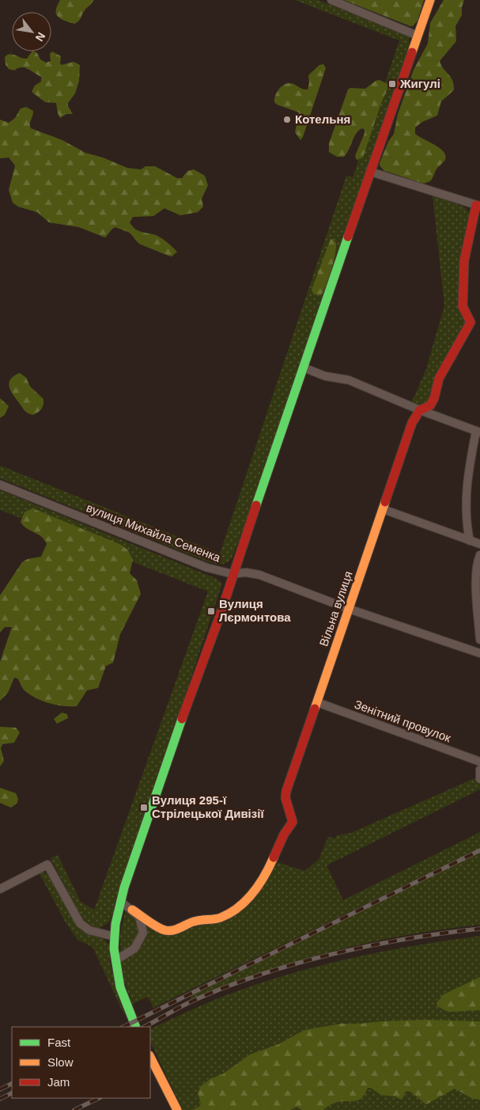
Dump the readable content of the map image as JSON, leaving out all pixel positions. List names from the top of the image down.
{
  "streets": {
    "street": ["вулиця Михайла Семенка", "Вільна вулиця", "Зенітний провулок"]
  },
  "crossings": [
    ["вулиця Михайла Семенка", "Вільна вулиця"],
    ["Вільна вулиця", "Зенітний провулок"]
  ],
  "places": {
    "transit": ["Жигулі", "Вулиця Лєрмонтова", "Вулиця 295-ї Стрілецької Дивізії"],
    "other": ["Котельня"]
  },
  "legend": ["Fast", "Slow", "Jam"],
  "north": "bottom right"
}
